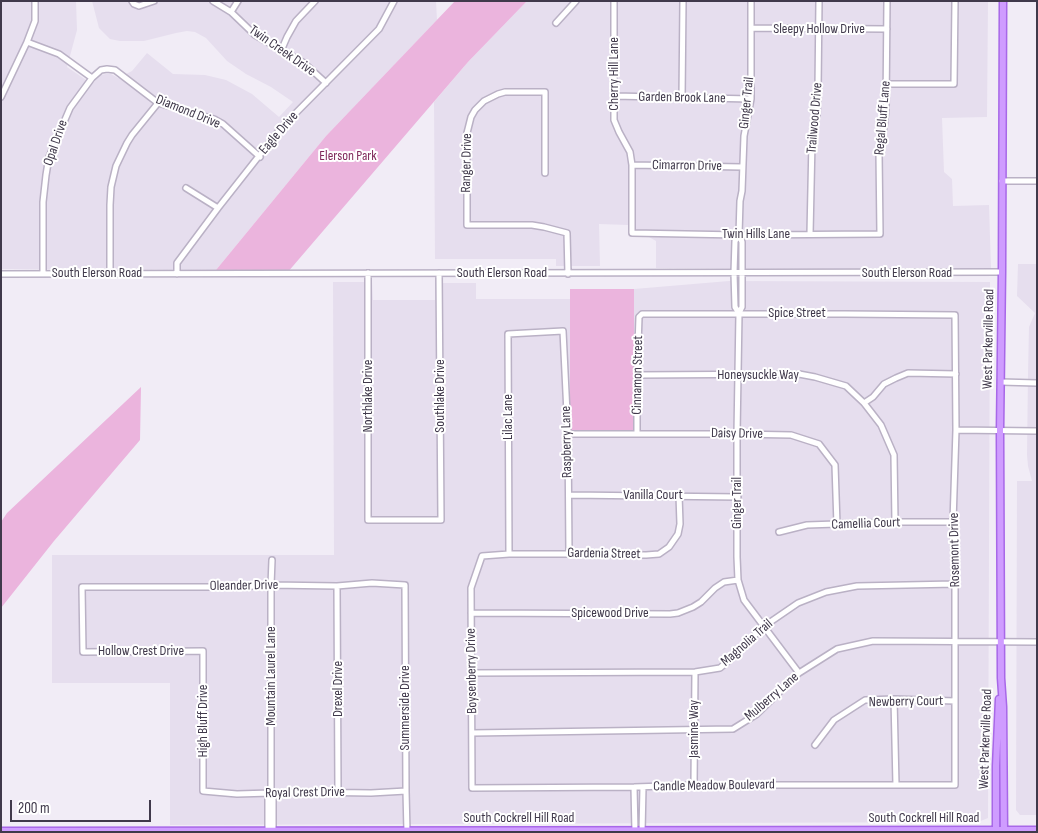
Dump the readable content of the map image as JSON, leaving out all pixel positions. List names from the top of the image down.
{
  "streets": {
    "main road": ["West Parkerville Road", "South Cockrell Hill Road"],
    "street": [
      "Sleepy Hollow Drive",
      "Twin Creek Drive",
      "Cherry Hill Lane",
      "Garden Brook Lane",
      "Ginger Trail",
      "Diamond Drive",
      "Trailwood Drive",
      "Regal Bluff Lane",
      "Eagle Drive",
      "Opal Drive",
      "Ranger Drive",
      "Cimarron Drive",
      "Twin Hills Lane",
      "South Elerson Road",
      "Spice Street",
      "Cinnamon Street",
      "Honeysuckle Way",
      "Northlake Drive",
      "Southlake Drive",
      "Lilac Lane",
      "Daisy Drive",
      "Raspberry Lane",
      "Vanilla Court",
      "Camellia Court",
      "Rosemont Drive",
      "Gardenia Street",
      "Oleander Drive",
      "Spicewood Drive",
      "Magnolia Trail",
      "Hollow Crest Drive",
      "Boysenberry Drive",
      "Mountain Laurel Lane",
      "Drexel Drive",
      "Mulberry Lane",
      "Newberry Court",
      "Summerside Drive",
      "High Bluff Drive",
      "Jasmine Way",
      "Candle Meadow Boulevard",
      "Royal Crest Drive"
    ]
  },
  "crossings": [
    ["Sleepy Hollow Drive", "Ginger Trail"],
    ["Sleepy Hollow Drive", "Trailwood Drive"],
    ["Sleepy Hollow Drive", "Regal Bluff Lane"],
    ["Twin Creek Drive", "Eagle Drive"],
    ["Cherry Hill Lane", "Garden Brook Lane"],
    ["Cherry Hill Lane", "Cimarron Drive"],
    ["Cherry Hill Lane", "Twin Hills Lane"],
    ["Garden Brook Lane", "Ginger Trail"],
    ["Ginger Trail", "Cimarron Drive"],
    ["Ginger Trail", "Twin Hills Lane"],
    ["Ginger Trail", "South Elerson Road"],
    ["Ginger Trail", "Spice Street"],
    ["Ginger Trail", "Honeysuckle Way"],
    ["Ginger Trail", "Daisy Drive"],
    ["Ginger Trail", "Vanilla Court"],
    ["Ginger Trail", "Spicewood Drive"],
    ["Ginger Trail", "Magnolia Trail"],
    ["Ginger Trail", "Mulberry Lane"],
    ["Diamond Drive", "Eagle Drive"],
    ["Diamond Drive", "Opal Drive"],
    ["Trailwood Drive", "Twin Hills Lane"],
    ["Regal Bluff Lane", "Twin Hills Lane"],
    ["Eagle Drive", "South Elerson Road"],
    ["Opal Drive", "South Elerson Road"],
    ["Ranger Drive", "South Elerson Road"],
    ["South Elerson Road", "West Parkerville Road"],
    ["South Elerson Road", "Northlake Drive"],
    ["South Elerson Road", "Southlake Drive"],
    ["Spice Street", "Cinnamon Street"],
    ["Spice Street", "Rosemont Drive"],
    ["West Parkerville Road", "Mulberry Lane"],
    ["West Parkerville Road", "South Cockrell Hill Road"],
    ["Cinnamon Street", "Honeysuckle Way"],
    ["Cinnamon Street", "Daisy Drive"],
    ["Honeysuckle Way", "Camellia Court"],
    ["Northlake Drive", "Southlake Drive"],
    ["Lilac Lane", "Raspberry Lane"],
    ["Lilac Lane", "Gardenia Street"],
    ["Daisy Drive", "Raspberry Lane"],
    ["Daisy Drive", "Camellia Court"],
    ["Raspberry Lane", "Vanilla Court"],
    ["Raspberry Lane", "Gardenia Street"],
    ["Vanilla Court", "Gardenia Street"],
    ["Camellia Court", "Rosemont Drive"],
    ["Rosemont Drive", "Magnolia Trail"],
    ["Rosemont Drive", "Mulberry Lane"],
    ["Rosemont Drive", "Newberry Court"],
    ["Rosemont Drive", "Candle Meadow Boulevard"],
    ["Gardenia Street", "Boysenberry Drive"],
    ["Oleander Drive", "Hollow Crest Drive"],
    ["Oleander Drive", "Mountain Laurel Lane"],
    ["Oleander Drive", "Drexel Drive"],
    ["Oleander Drive", "Summerside Drive"],
    ["Spicewood Drive", "Boysenberry Drive"],
    ["Magnolia Trail", "Boysenberry Drive"],
    ["Magnolia Trail", "Jasmine Way"],
    ["Hollow Crest Drive", "High Bluff Drive"],
    ["Boysenberry Drive", "Mulberry Lane"],
    ["Boysenberry Drive", "Candle Meadow Boulevard"],
    ["Mountain Laurel Lane", "Royal Crest Drive"],
    ["Mountain Laurel Lane", "South Cockrell Hill Road"],
    ["Drexel Drive", "Royal Crest Drive"],
    ["Mulberry Lane", "Jasmine Way"],
    ["Summerside Drive", "Royal Crest Drive"],
    ["Summerside Drive", "South Cockrell Hill Road"],
    ["High Bluff Drive", "Royal Crest Drive"],
    ["Jasmine Way", "Candle Meadow Boulevard"]
  ],
  "parks": ["Elerson Park"],
  "scale_bar": "200 m"
}
